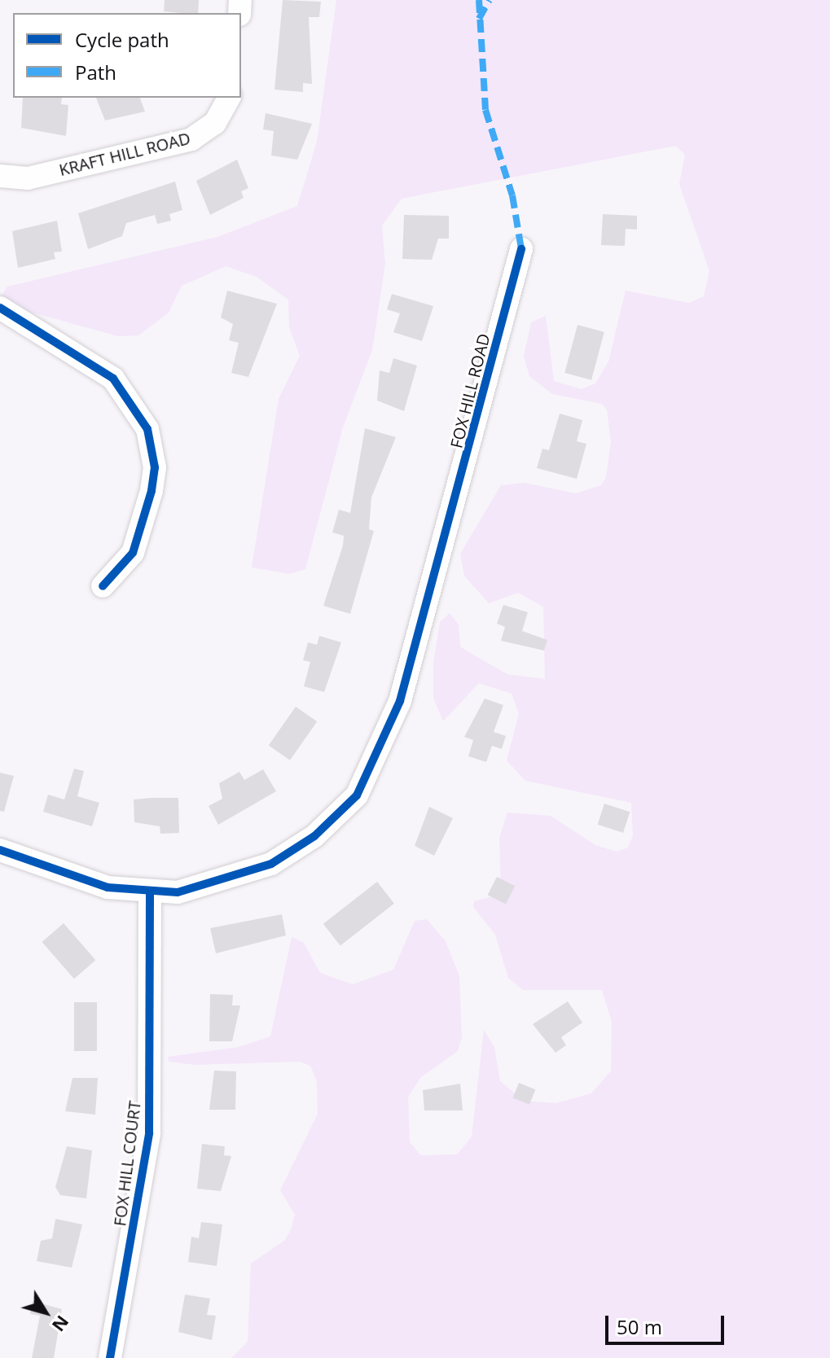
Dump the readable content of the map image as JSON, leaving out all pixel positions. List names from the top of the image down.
{
  "streets": {
    "street": ["KRAFT HILL ROAD", "FOX HILL ROAD", "FOX HILL COURT"]
  },
  "crossings": [
    ["FOX HILL ROAD", "FOX HILL COURT"]
  ],
  "legend": ["Cycle path", "Path"],
  "scale_bar": "50 m",
  "north": "bottom right"
}
